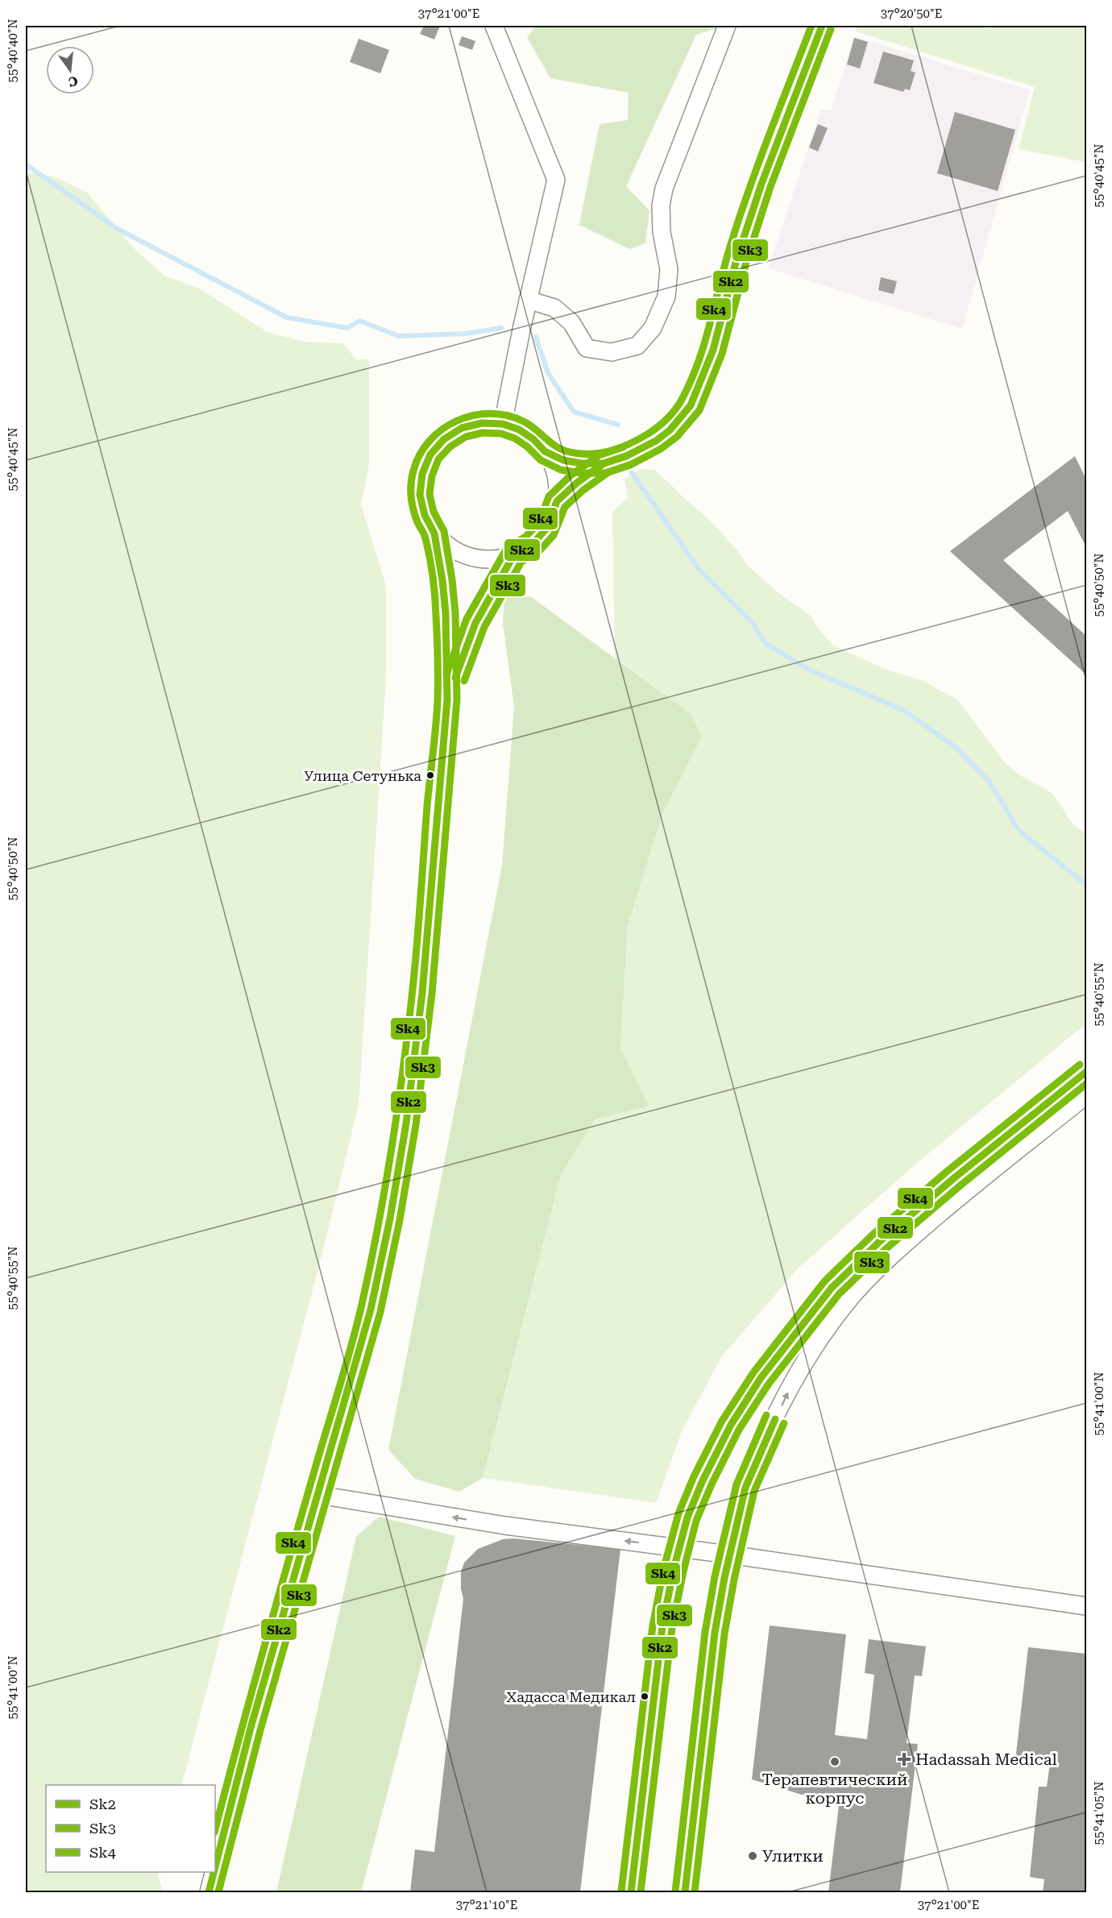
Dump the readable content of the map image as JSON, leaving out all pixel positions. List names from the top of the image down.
{
  "places": {
    "other": [
      "Улица Сетунька",
      "Хадасса Медикал",
      "Терапевтический корпус",
      "Улитки"
    ],
    "health": ["Hadassah Medical"]
  },
  "lines": ["transit line Sk2", "transit line Sk4", "transit line Sk3"],
  "legend": ["Sk2", "Sk3", "Sk4"],
  "north": "bottom",
  "coordinates": [
    "37°21'00\"E",
    "37°20'50\"E",
    "55°40'40\"N",
    "55°40'45\"N",
    "55°40'50\"N",
    "55°40'55\"N",
    "55°41'00\"N",
    "55°41'05\"N",
    "37°21'10\"E"
  ]
}
